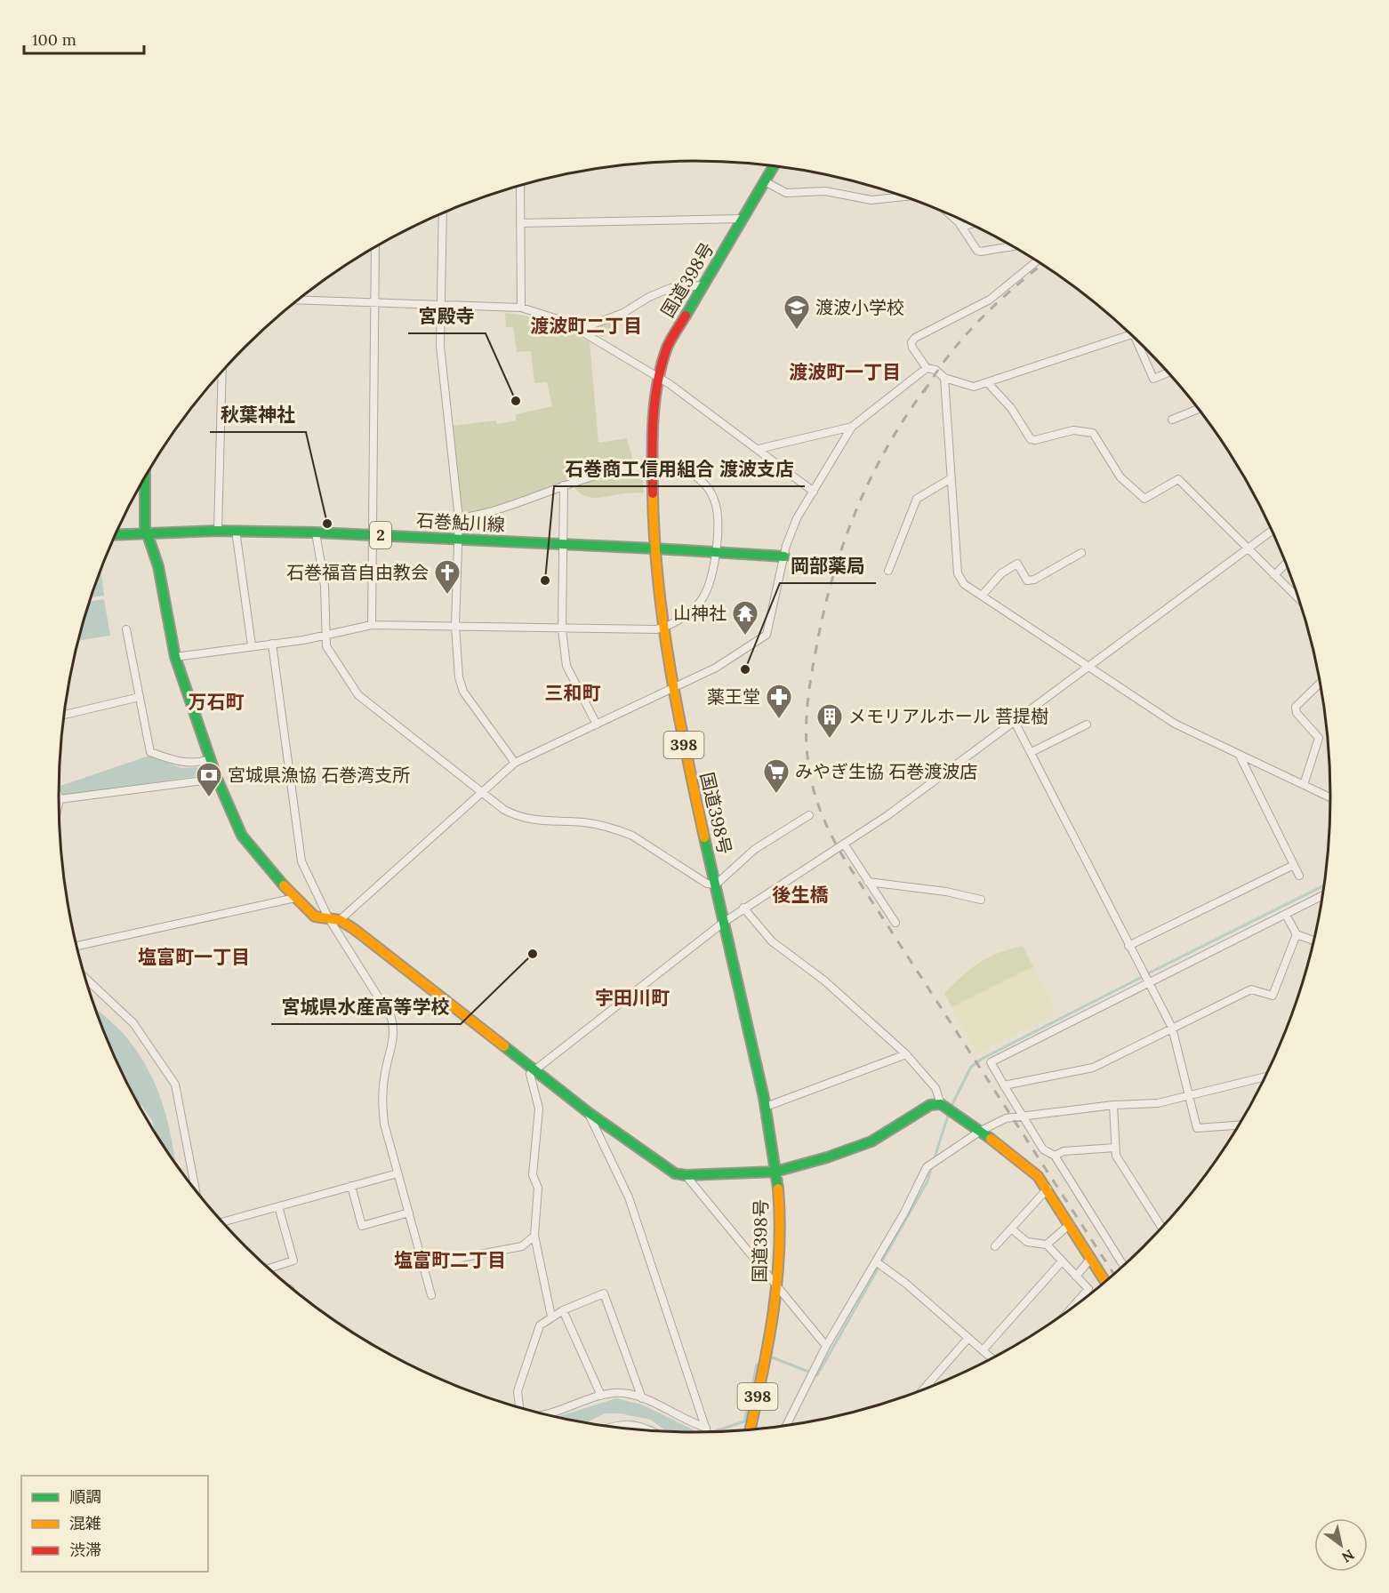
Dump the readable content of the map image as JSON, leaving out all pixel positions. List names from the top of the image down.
{
  "streets": {
    "main road": [
      "国道398号",
      "石巻鮎川線",
      "2",
      "398"
    ]
  },
  "crossings": [
    ["国道398号", "石巻鮎川線"]
  ],
  "districts": [
    "渡波町二丁目",
    "渡波町一丁目",
    "三和町",
    "万石町",
    "後生橋",
    "塩富町一丁目",
    "宇田川町",
    "塩富町二丁目"
  ],
  "places": {
    "school or university": ["渡波小学校"],
    "other": [
      "宮殿寺",
      "秋葉神社",
      "石巻商工信用組合 渡波支店",
      "岡部薬局",
      "宮城県水産高等学校"
    ],
    "church": ["石巻福音自由教会"],
    "temple": ["山神社"],
    "pharmacy": ["薬王堂"],
    "building": ["メモリアルホール 菩提樹"],
    "supermarket": ["みやぎ生協 石巻渡波店"],
    "bank": ["宮城県漁協 石巻湾支所"]
  },
  "legend": ["順調", "混雑", "渋滞"],
  "scale_bar": "100 m",
  "north": "bottom right"
}
